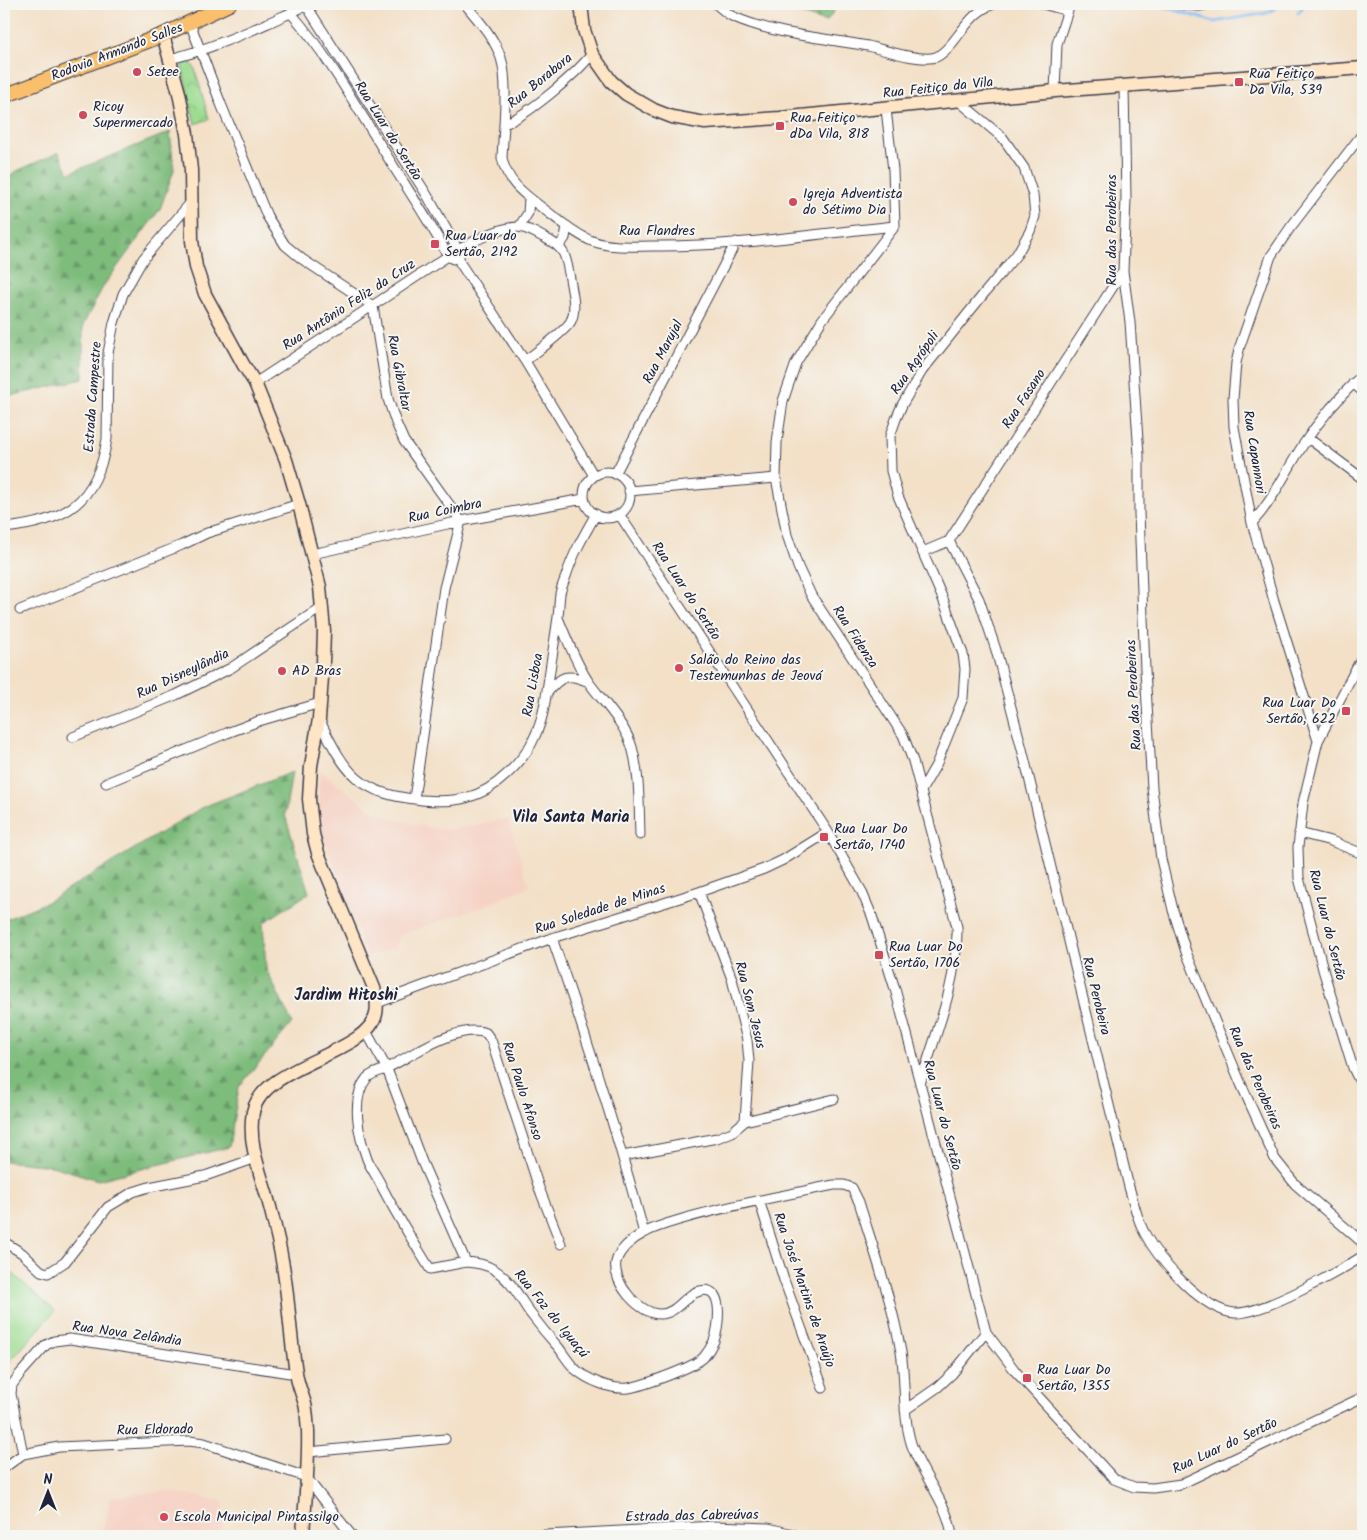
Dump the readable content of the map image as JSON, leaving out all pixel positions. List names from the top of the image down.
{
  "streets": {
    "main road": ["Rodovia Armando Salles"],
    "street": [
      "Rua Borabora",
      "Rua Feitiço da Vila",
      "Rua Luar do Sertão",
      "Rua das Perobeiras",
      "Rua Flandres",
      "Rua Antônio Feliz da Cruz",
      "Rua Marujal",
      "Rua Agrópoli",
      "Rua Gibraltar",
      "Estrada Campestre",
      "Rua Fasano",
      "Rua Capannori",
      "Rua Coimbra",
      "Rua Fidenza",
      "Rua Disneylândia",
      "Rua Lisboa",
      "Rua Soledade de Minas",
      "Rua Perobeira",
      "Rua Som Jesus",
      "Rua Paulo Afonso",
      "Rua José Martins de Araújo",
      "Rua Foz do Iguaçú",
      "Rua Nova Zelândia",
      "Rua Eldorado",
      "Estrada das Cabreúvas"
    ]
  },
  "crossings": [
    ["Rua Borabora", "Rua Feitiço da Vila"],
    ["Rua Borabora", "Rua Flandres"],
    ["Rua Feitiço da Vila", "Rua das Perobeiras"],
    ["Rua Feitiço da Vila", "Rua Agrópoli"],
    ["Rua Luar do Sertão", "Rua Antônio Feliz da Cruz"],
    ["Rua Luar do Sertão", "Rua Marujal"],
    ["Rua Luar do Sertão", "Rua Capannori"],
    ["Rua Luar do Sertão", "Rua Coimbra"],
    ["Rua Luar do Sertão", "Rua Fidenza"],
    ["Rua Luar do Sertão", "Rua Lisboa"],
    ["Rua Luar do Sertão", "Rua Soledade de Minas"],
    ["Rua das Perobeiras", "Rua Fasano"],
    ["Rua Flandres", "Rua Marujal"],
    ["Rua Flandres", "Rua Fidenza"],
    ["Rua Antônio Feliz da Cruz", "Rua Gibraltar"],
    ["Rua Marujal", "Rua Coimbra"],
    ["Rua Marujal", "Rua Lisboa"],
    ["Rua Agrópoli", "Rua Fidenza"],
    ["Rua Gibraltar", "Rua Coimbra"],
    ["Rua Fasano", "Rua Perobeira"],
    ["Rua Coimbra", "Rua Lisboa"],
    ["Rua Soledade de Minas", "Rua Som Jesus"],
    ["Rua Paulo Afonso", "Rua Foz do Iguaçú"],
    ["Rua José Martins de Araújo", "Rua Foz do Iguaçú"],
    ["Rua Nova Zelândia", "Rua Eldorado"]
  ],
  "districts": ["Vila Santa Maria", "Jardim Hitoshi"],
  "places": {
    "other": [
      "Setee",
      "Ricoy Supermercado",
      "Igreja Adventista do Sétimo Dia",
      "Salão do Reino das Testemunhas de Jeová",
      "AD Bras",
      "Escola Municipal Pintassilgo"
    ],
    "transit": [
      "Rua Feitiço Da Vila, 539",
      "Rua Feitiço dDa Vila, 818",
      "Rua Luar do Sertão, 2192",
      "Rua Luar Do Sertão, 622",
      "Rua Luar Do Sertão, 1740",
      "Rua Luar Do Sertão, 1706",
      "Rua Luar Do Sertão, 1355"
    ]
  },
  "north": "top"
}
